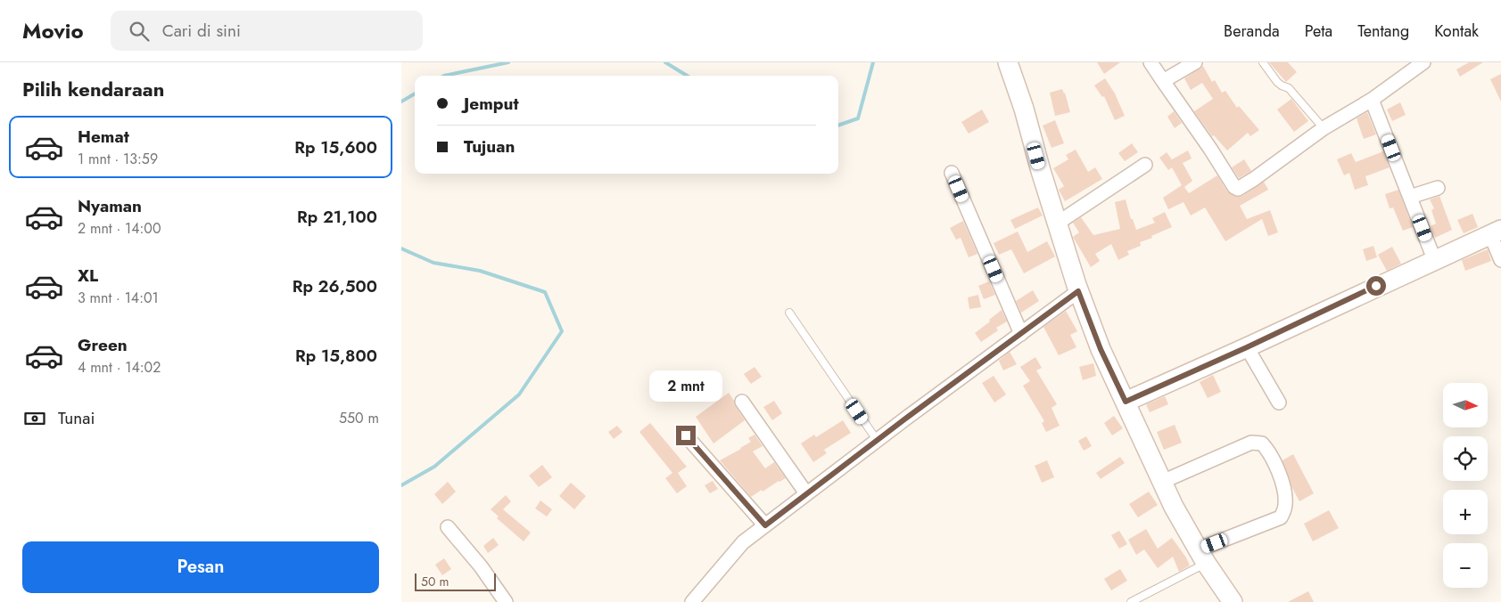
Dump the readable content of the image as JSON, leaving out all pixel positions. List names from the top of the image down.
{
  "scale_bar": "50 m",
  "north": "right",
  "page": {
    "header": "Movio",
    "search": "Cari di sini",
    "nav": [
      "Beranda",
      "Peta",
      "Tentang",
      "Kontak"
    ],
    "heading": "Pilih kendaraan",
    "banner": ["Jemput", "Tujuan"],
    "list": [
      {
        "name": "Hemat",
        "note": "1 mnt · 13:59",
        "value": "Rp 15,600"
      },
      {
        "name": "Nyaman",
        "note": "2 mnt · 14:00",
        "value": "Rp 21,100"
      },
      {
        "name": "XL",
        "note": "3 mnt · 14:01",
        "value": "Rp 26,500"
      },
      {
        "name": "Green",
        "note": "4 mnt · 14:02",
        "value": "Rp 15,800"
      }
    ],
    "bubble": "2 mnt",
    "map_buttons": ["+", "−"],
    "pay": ["Tunai", "550 m"],
    "buttons": "Pesan",
    "scale": "50 m"
  }
}
